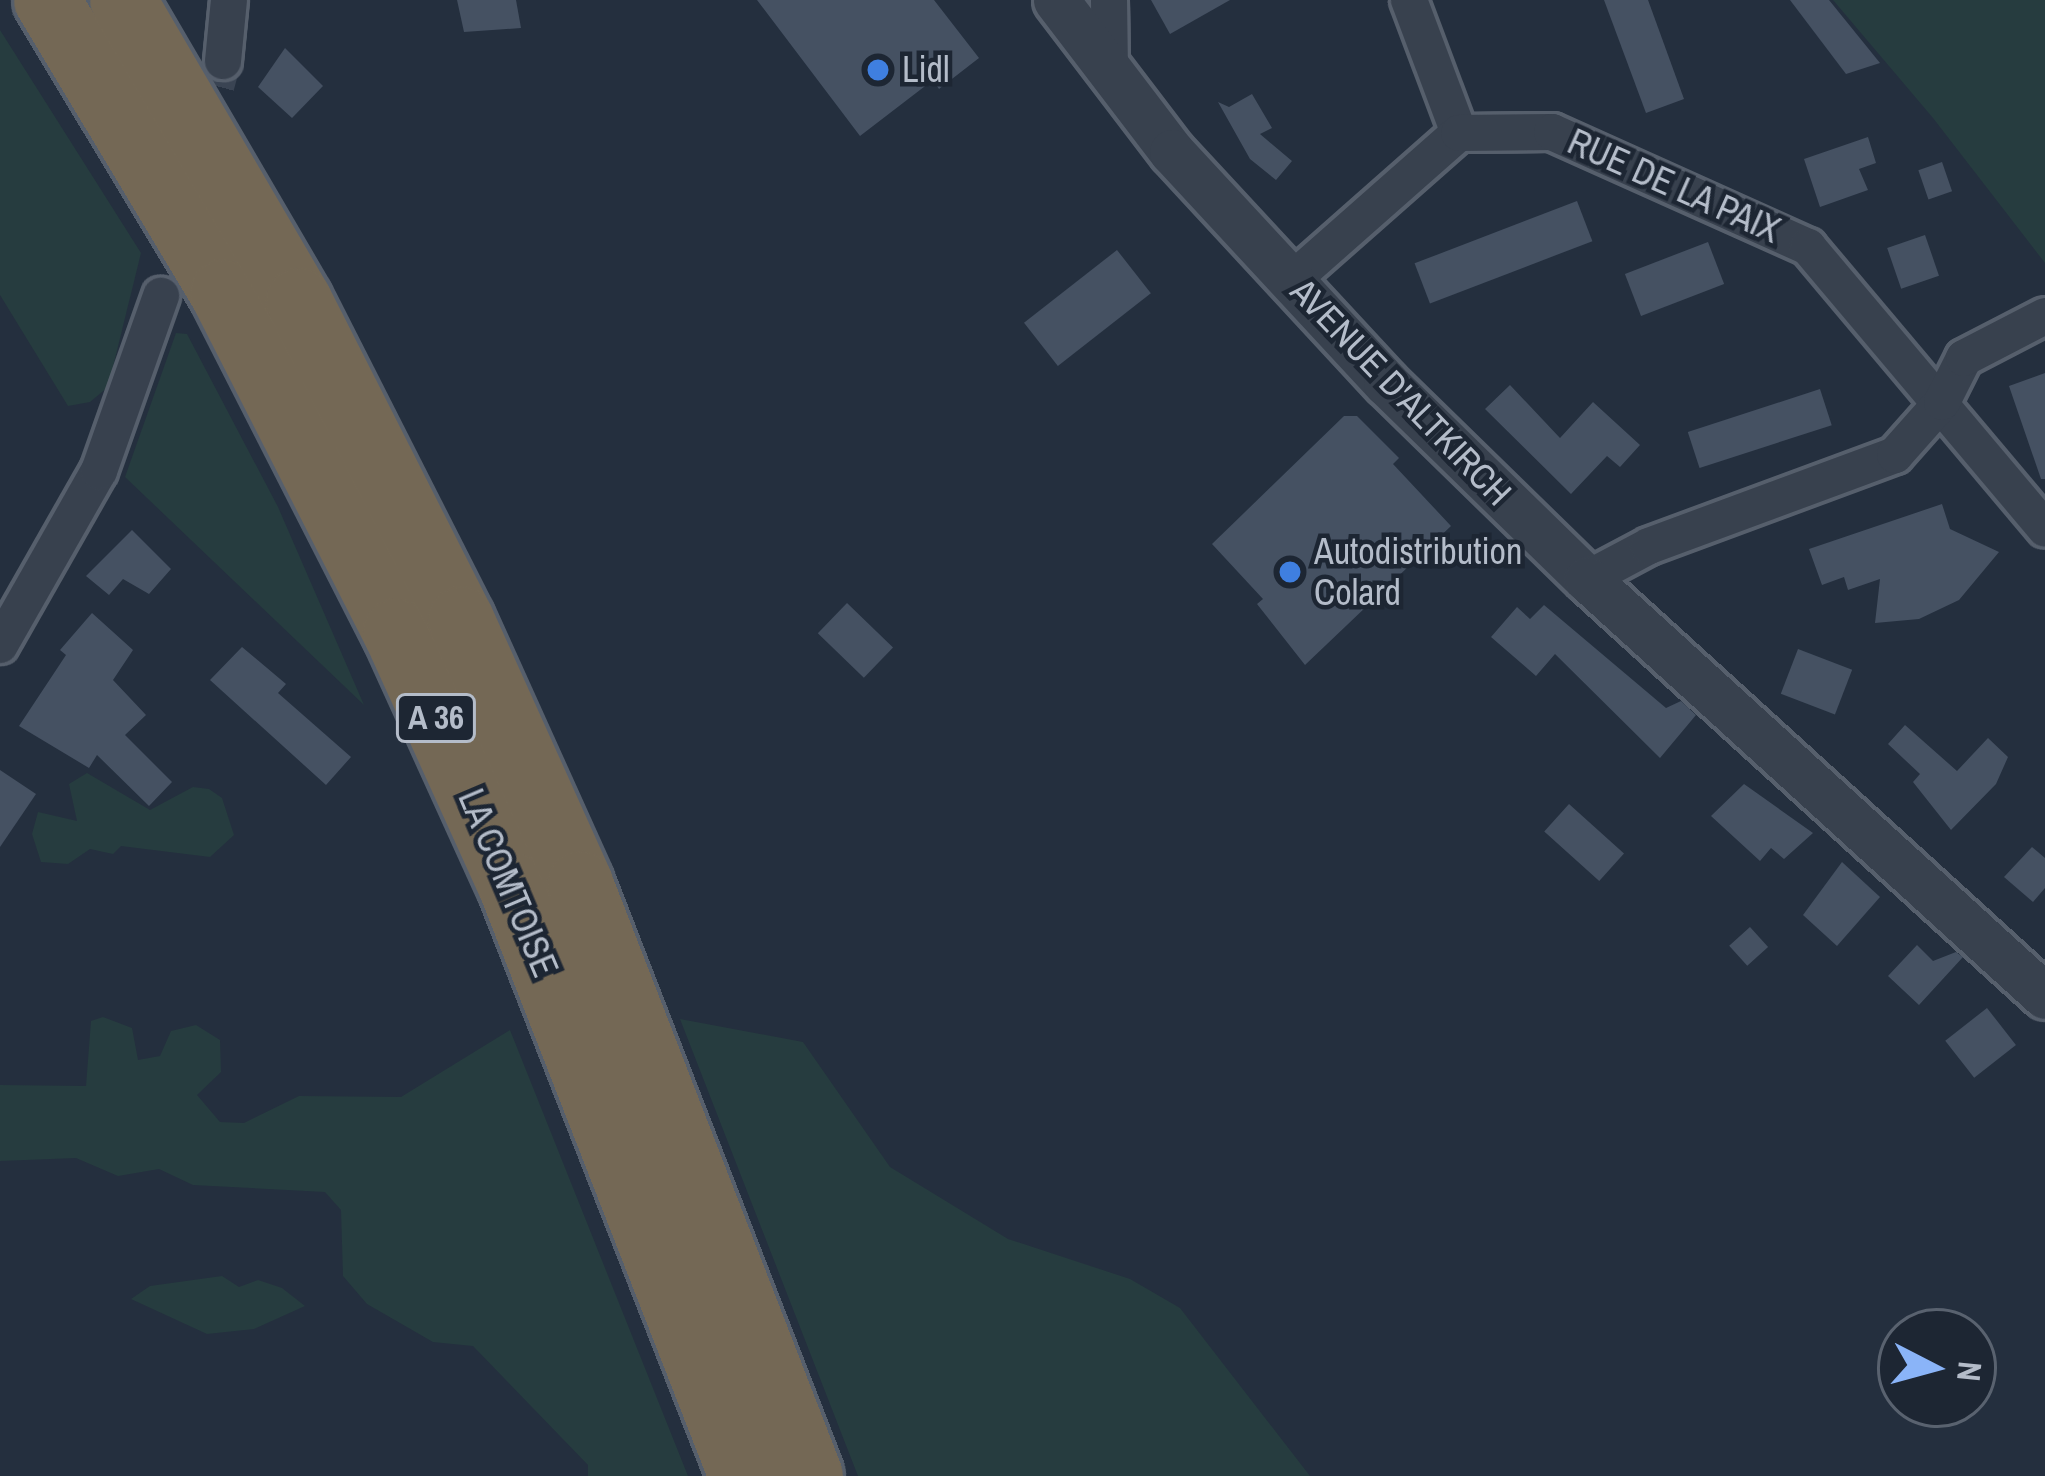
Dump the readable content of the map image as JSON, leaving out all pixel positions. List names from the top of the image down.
{
  "streets": {
    "highway": ["A 36", "LA COMTOISE"],
    "street": ["RUE DE LA PAIX", "AVENUE D'ALTKIRCH"]
  },
  "places": ["Lidl", "Autodistribution Colard"],
  "north": "right"
}
